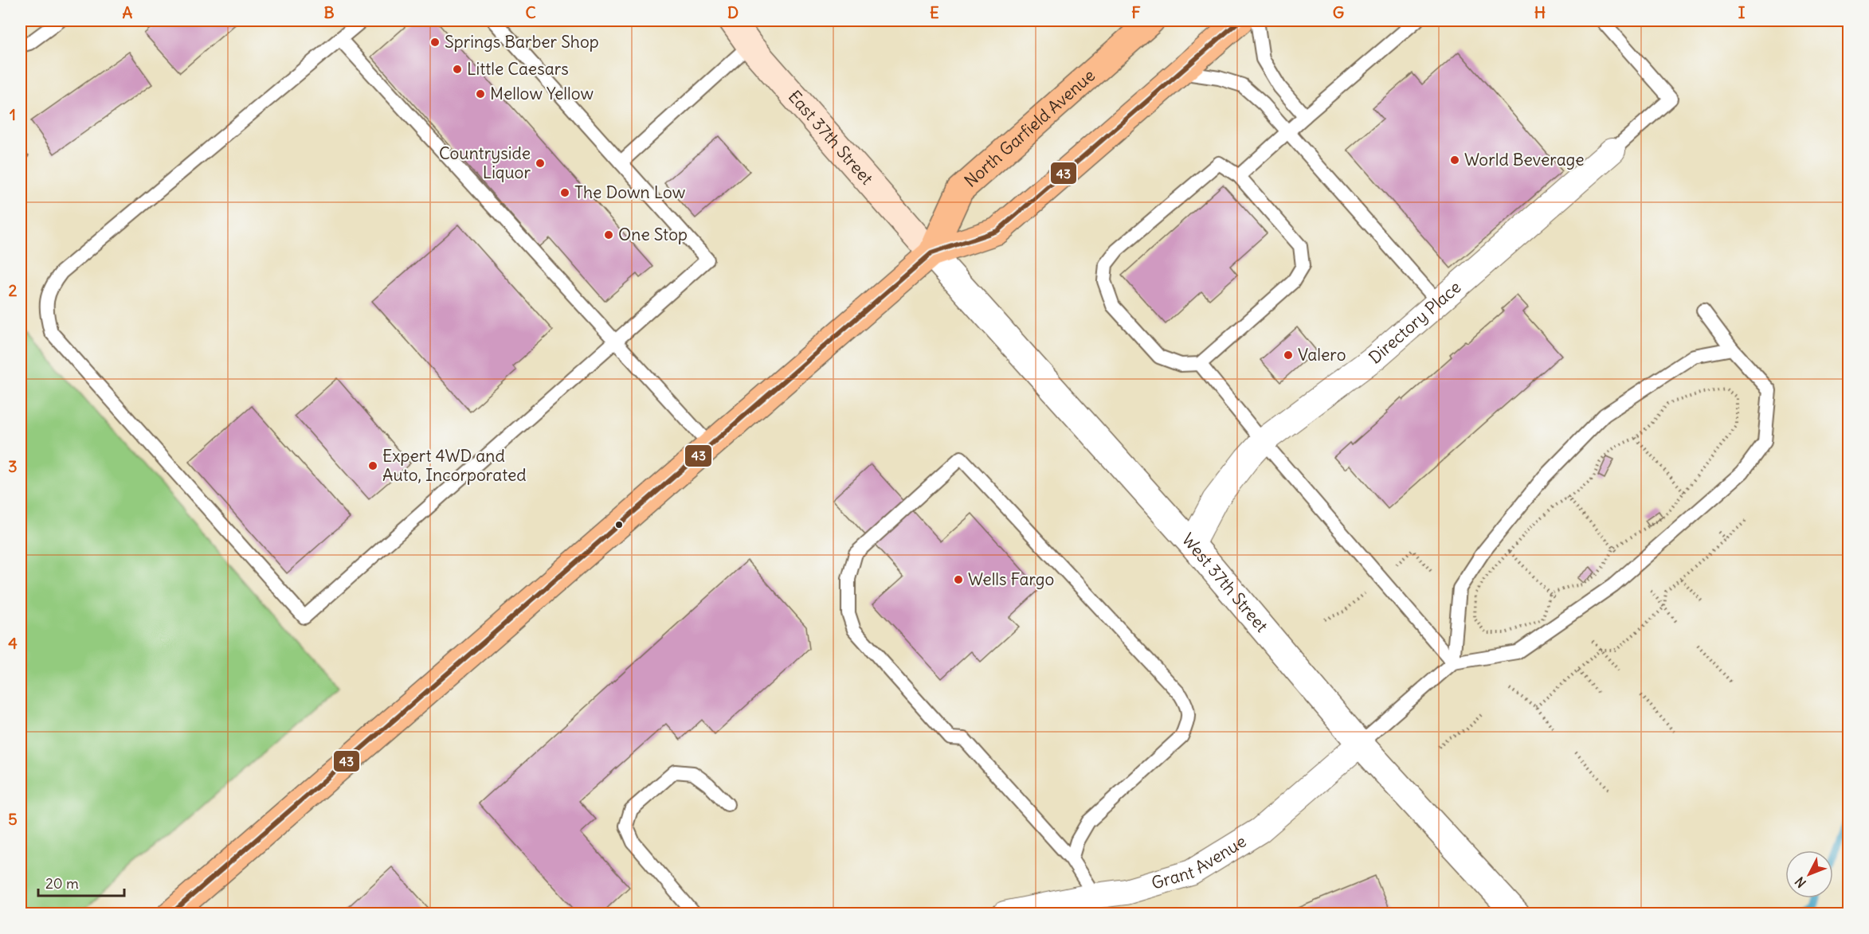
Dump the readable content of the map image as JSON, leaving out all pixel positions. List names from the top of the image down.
{
  "streets": {
    "highway": ["North Garfield Avenue"],
    "main road": ["East 37th Street"],
    "street": ["Directory Place", "West 37th Street", "Grant Avenue"]
  },
  "crossings": [
    ["North Garfield Avenue", "East 37th Street"],
    ["North Garfield Avenue", "West 37th Street"],
    ["East 37th Street", "West 37th Street"],
    ["Directory Place", "West 37th Street"],
    ["West 37th Street", "Grant Avenue"]
  ],
  "places": [
    "Springs Barber Shop",
    "Little Caesars",
    "Mellow Yellow",
    "World Beverage",
    "Countryside Liquor",
    "The Down Low",
    "One Stop",
    "Valero",
    "Expert 4WD and Auto, Incorporated",
    "Wells Fargo"
  ],
  "lines": ["transit line 43"],
  "scale_bar": "20 m",
  "north": "bottom left",
  "grid": {
    "columns": [
      "A",
      "B",
      "C",
      "D",
      "E",
      "F",
      "G",
      "H",
      "I"
    ],
    "rows": [
      "1",
      "2",
      "3",
      "4",
      "5"
    ]
  }
}
